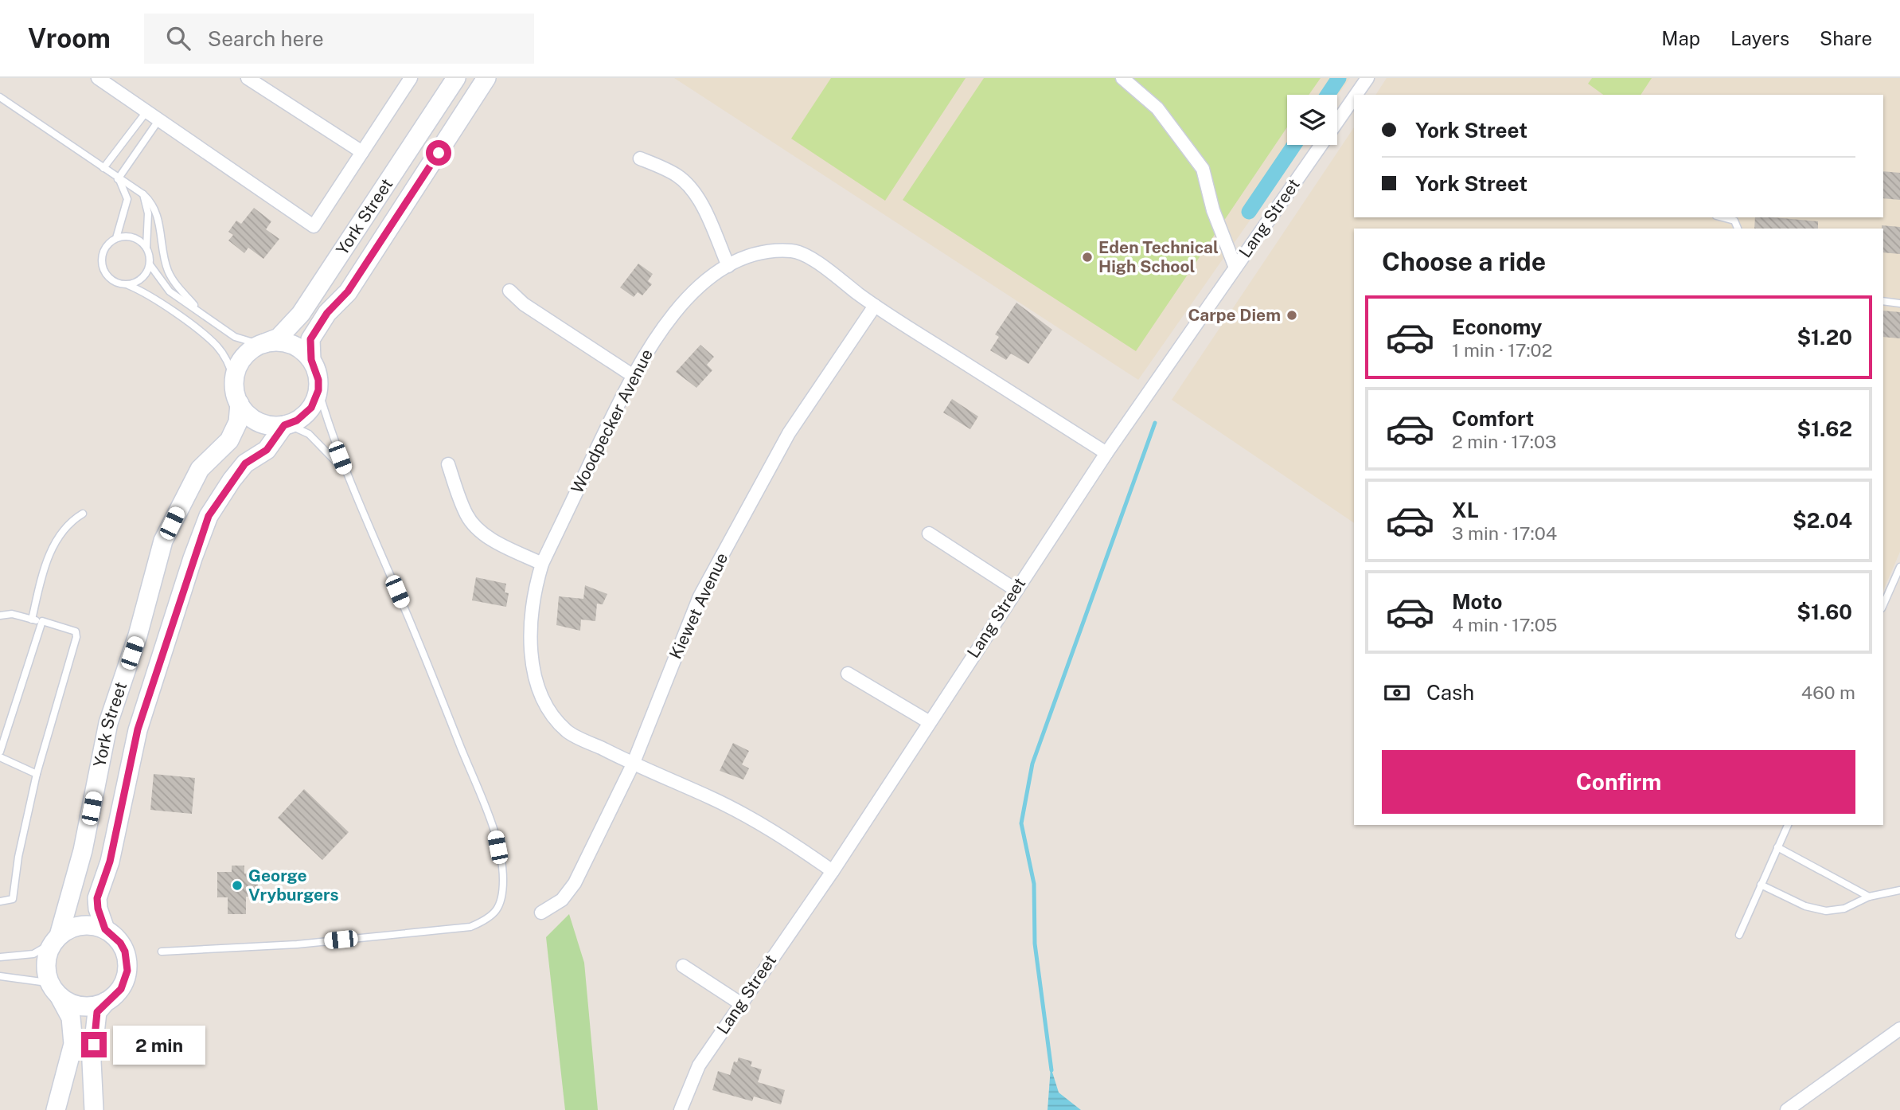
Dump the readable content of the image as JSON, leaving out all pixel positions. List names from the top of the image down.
{
  "streets": {
    "main road": ["York Street"],
    "street": ["Lang Street", "Woodpecker Avenue", "Kiewet Avenue"]
  },
  "crossings": [
    ["Lang Street", "Woodpecker Avenue"],
    ["Woodpecker Avenue", "Kiewet Avenue"]
  ],
  "places": ["Eden Technical High School", "Carpe Diem", "George Vryburgers"],
  "page": {
    "header": "Vroom",
    "search": "Search here",
    "nav": ["Map", "Layers", "Share"],
    "banner": ["York Street", "York Street"],
    "heading": "Choose a ride",
    "list": [
      {
        "name": "Economy",
        "note": "1 min · 17:02",
        "value": "$1.20"
      },
      {
        "name": "Comfort",
        "note": "2 min · 17:03",
        "value": "$1.62"
      },
      {
        "name": "XL",
        "note": "3 min · 17:04",
        "value": "$2.04"
      },
      {
        "name": "Moto",
        "note": "4 min · 17:05",
        "value": "$1.60"
      }
    ],
    "pay": ["Cash", "460 m"],
    "buttons": "Confirm",
    "bubble": "2 min"
  }
}
